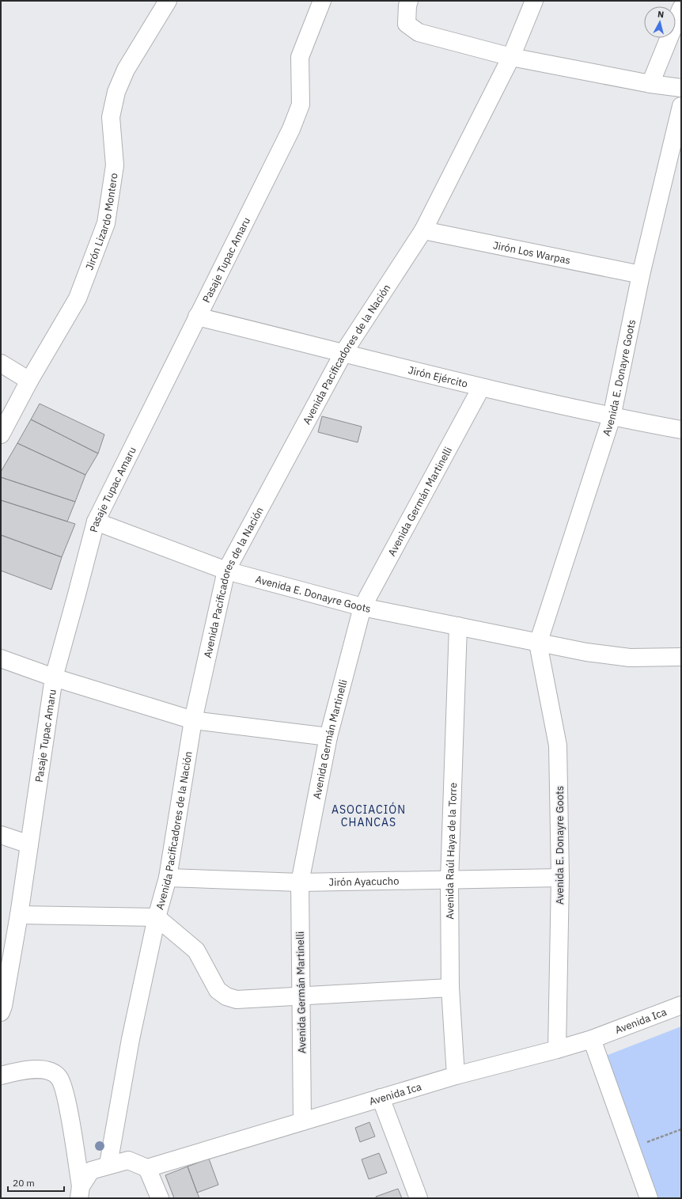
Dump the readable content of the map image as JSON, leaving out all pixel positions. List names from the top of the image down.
{
  "streets": {
    "street": [
      "Jirón Lizardo Montero",
      "Jirón Los Warpas",
      "Pasaje Tupac Amaru",
      "Avenida Pacificadores de la Nación",
      "Jirón Ejército",
      "Avenida E. Donayre Goots",
      "Avenida Germán Martinelli",
      "Avenida Raúl Haya de la Torre",
      "Jirón Ayacucho",
      "Avenida Ica"
    ]
  },
  "crossings": [
    ["Jirón Los Warpas", "Avenida Pacificadores de la Nación"],
    ["Jirón Los Warpas", "Avenida E. Donayre Goots"],
    ["Pasaje Tupac Amaru", "Jirón Ejército"],
    ["Pasaje Tupac Amaru", "Avenida E. Donayre Goots"],
    ["Avenida Pacificadores de la Nación", "Jirón Ejército"],
    ["Avenida Pacificadores de la Nación", "Avenida E. Donayre Goots"],
    ["Avenida Pacificadores de la Nación", "Jirón Ayacucho"],
    ["Jirón Ejército", "Avenida E. Donayre Goots"],
    ["Jirón Ejército", "Avenida Germán Martinelli"],
    ["Avenida E. Donayre Goots", "Avenida Germán Martinelli"],
    ["Avenida E. Donayre Goots", "Avenida Raúl Haya de la Torre"],
    ["Avenida E. Donayre Goots", "Jirón Ayacucho"],
    ["Avenida E. Donayre Goots", "Avenida Ica"],
    ["Avenida Germán Martinelli", "Jirón Ayacucho"],
    ["Avenida Germán Martinelli", "Avenida Ica"],
    ["Avenida Raúl Haya de la Torre", "Jirón Ayacucho"],
    ["Avenida Raúl Haya de la Torre", "Avenida Ica"]
  ],
  "districts": ["ASOCIACIÓN CHANCAS"],
  "scale_bar": "20 m",
  "north": "top"
}
